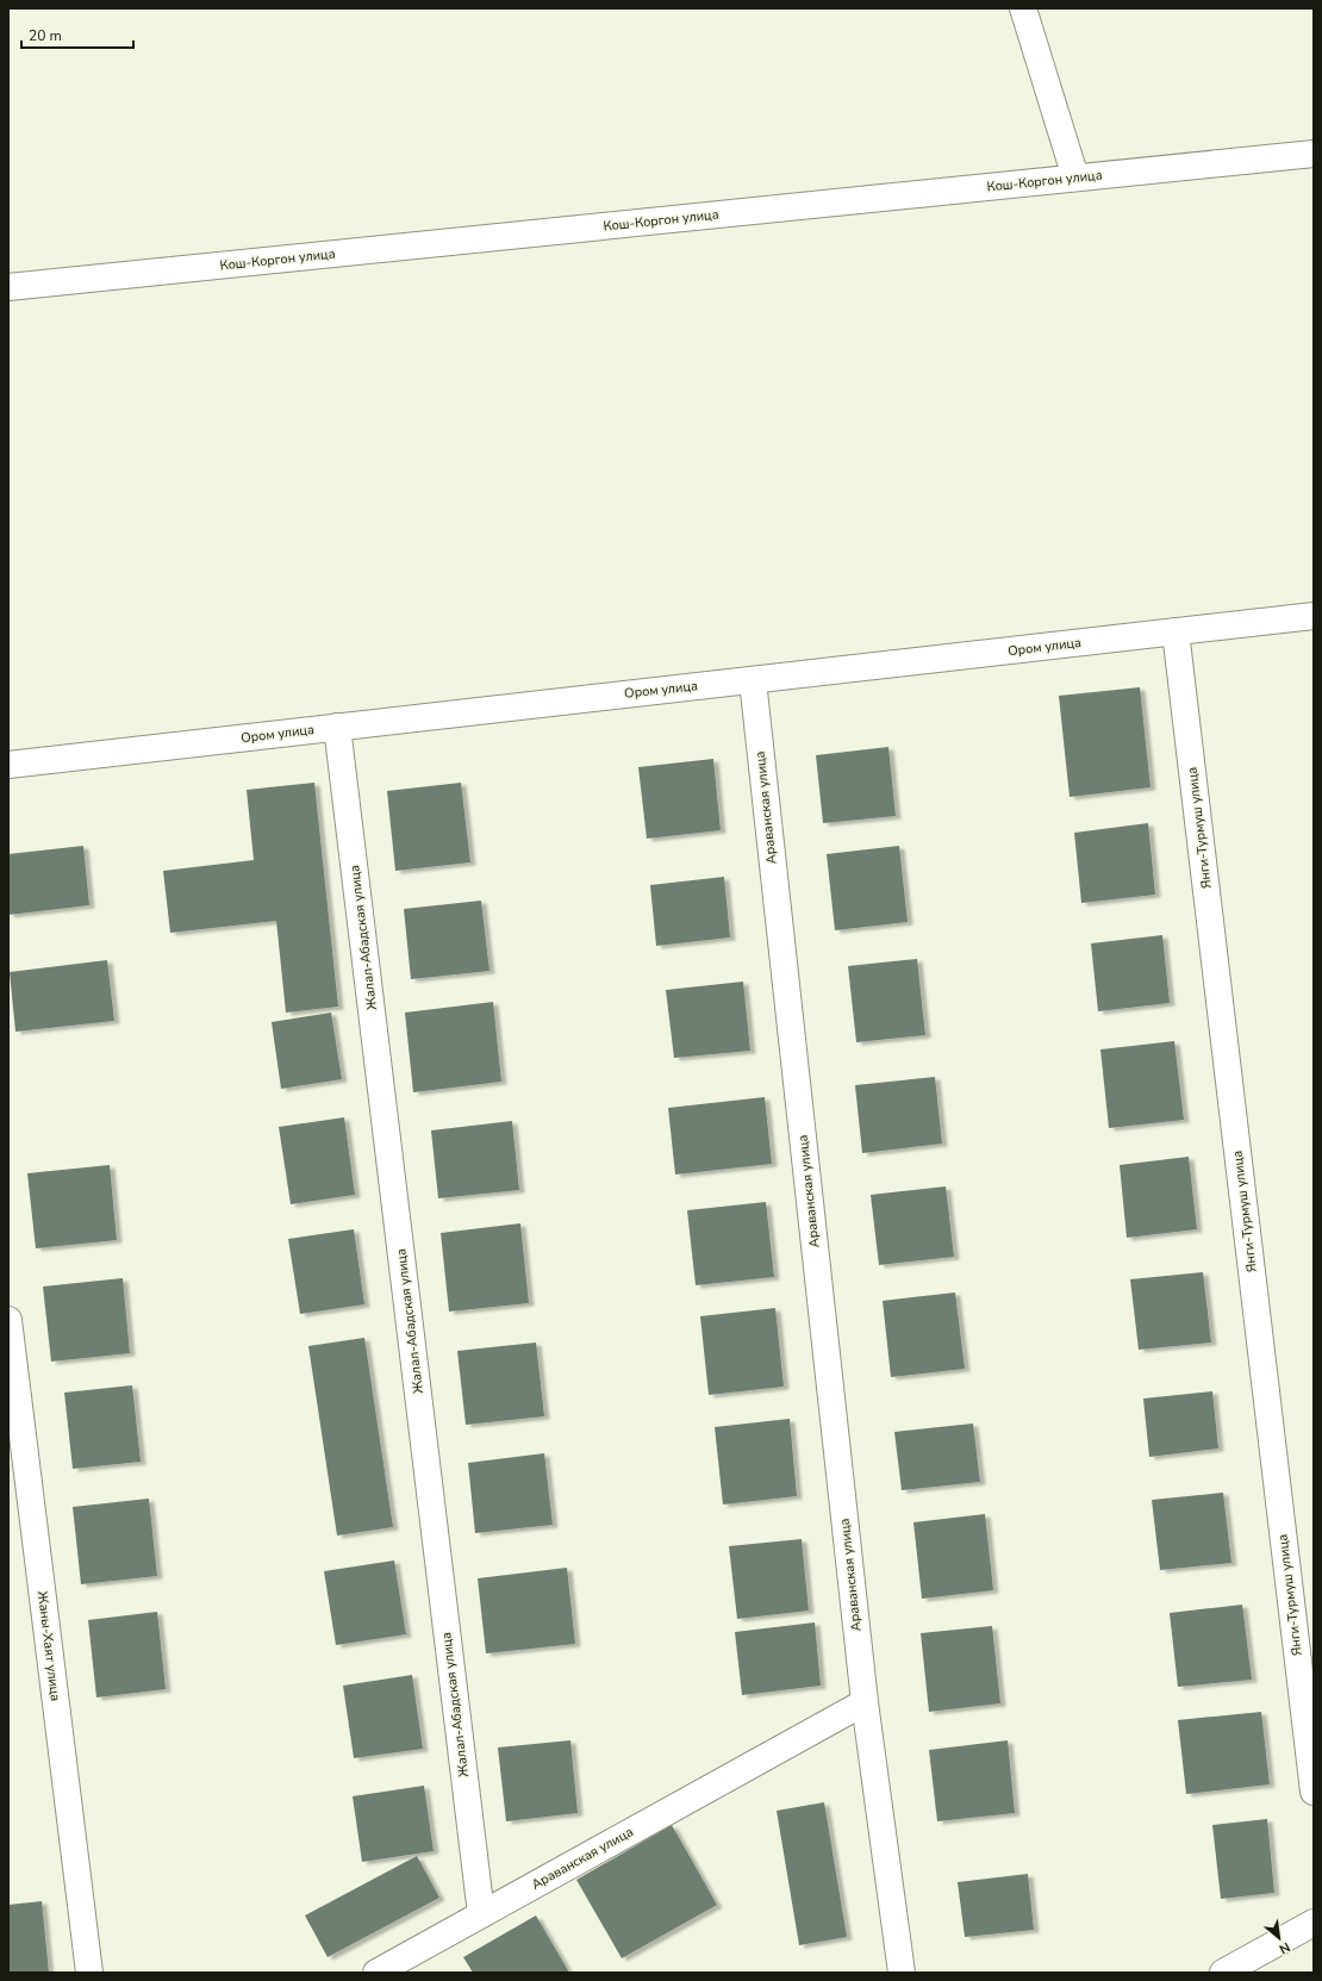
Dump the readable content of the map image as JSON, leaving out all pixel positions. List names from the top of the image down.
{
  "streets": {
    "street": [
      "Кош-Коргон улица",
      "Ором улица",
      "Араванская улица",
      "Янги-Турмуш улица",
      "Жалал-Абадская улица",
      "Жаны-Хаят улица"
    ]
  },
  "crossings": [
    ["Ором улица", "Араванская улица"],
    ["Ором улица", "Янги-Турмуш улица"],
    ["Ором улица", "Жалал-Абадская улица"],
    ["Араванская улица", "Жалал-Абадская улица"]
  ],
  "scale_bar": "20 m",
  "north": "bottom right"
}
